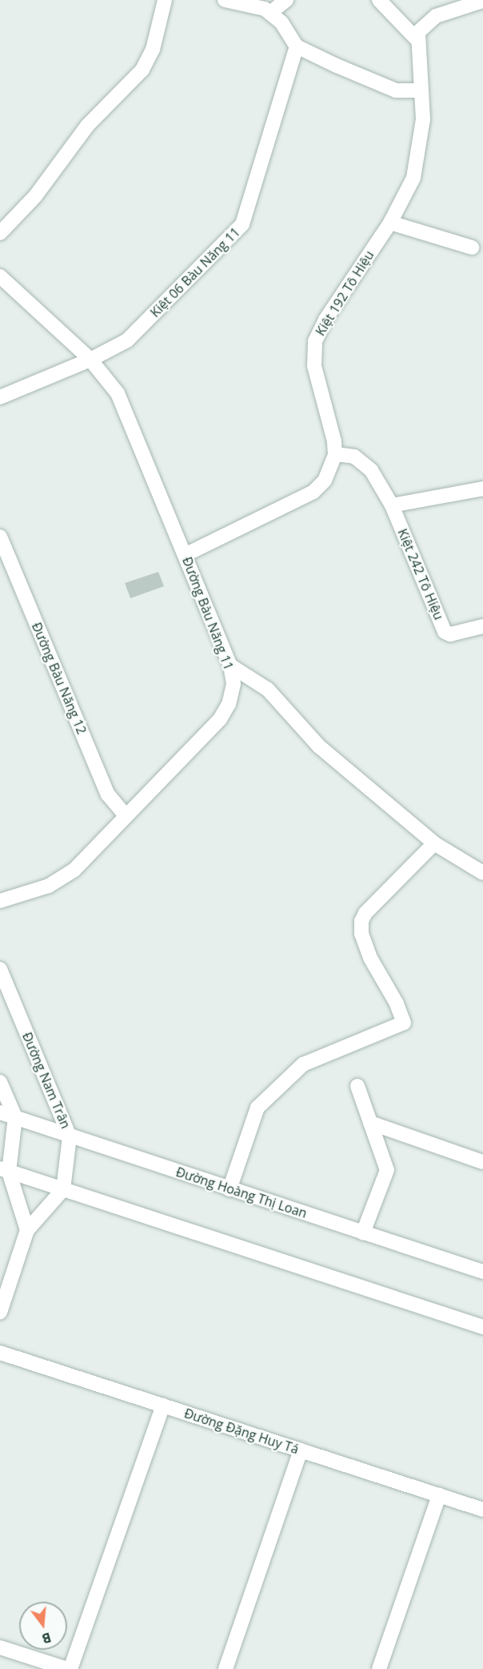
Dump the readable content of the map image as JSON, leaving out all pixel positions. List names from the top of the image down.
{
  "streets": {
    "street": [
      "Kiệt 06 Bàu Năng 11",
      "Kiệt 192 Tô Hiệu",
      "Kiệt 242 Tô Hiệu",
      "Đường Bàu Năng 11",
      "Đường Bàu Năng 12",
      "Đường Nam Trân",
      "Đường Hoàng Thị Loan",
      "Đường Đặng Huy Tá"
    ]
  },
  "crossings": [
    ["Kiệt 06 Bàu Năng 11", "Đường Bàu Năng 11"],
    ["Kiệt 192 Tô Hiệu", "Kiệt 242 Tô Hiệu"],
    ["Đường Bàu Năng 11", "Đường Bàu Năng 12"],
    ["Đường Nam Trân", "Đường Hoàng Thị Loan"]
  ],
  "north": "bottom"
}
